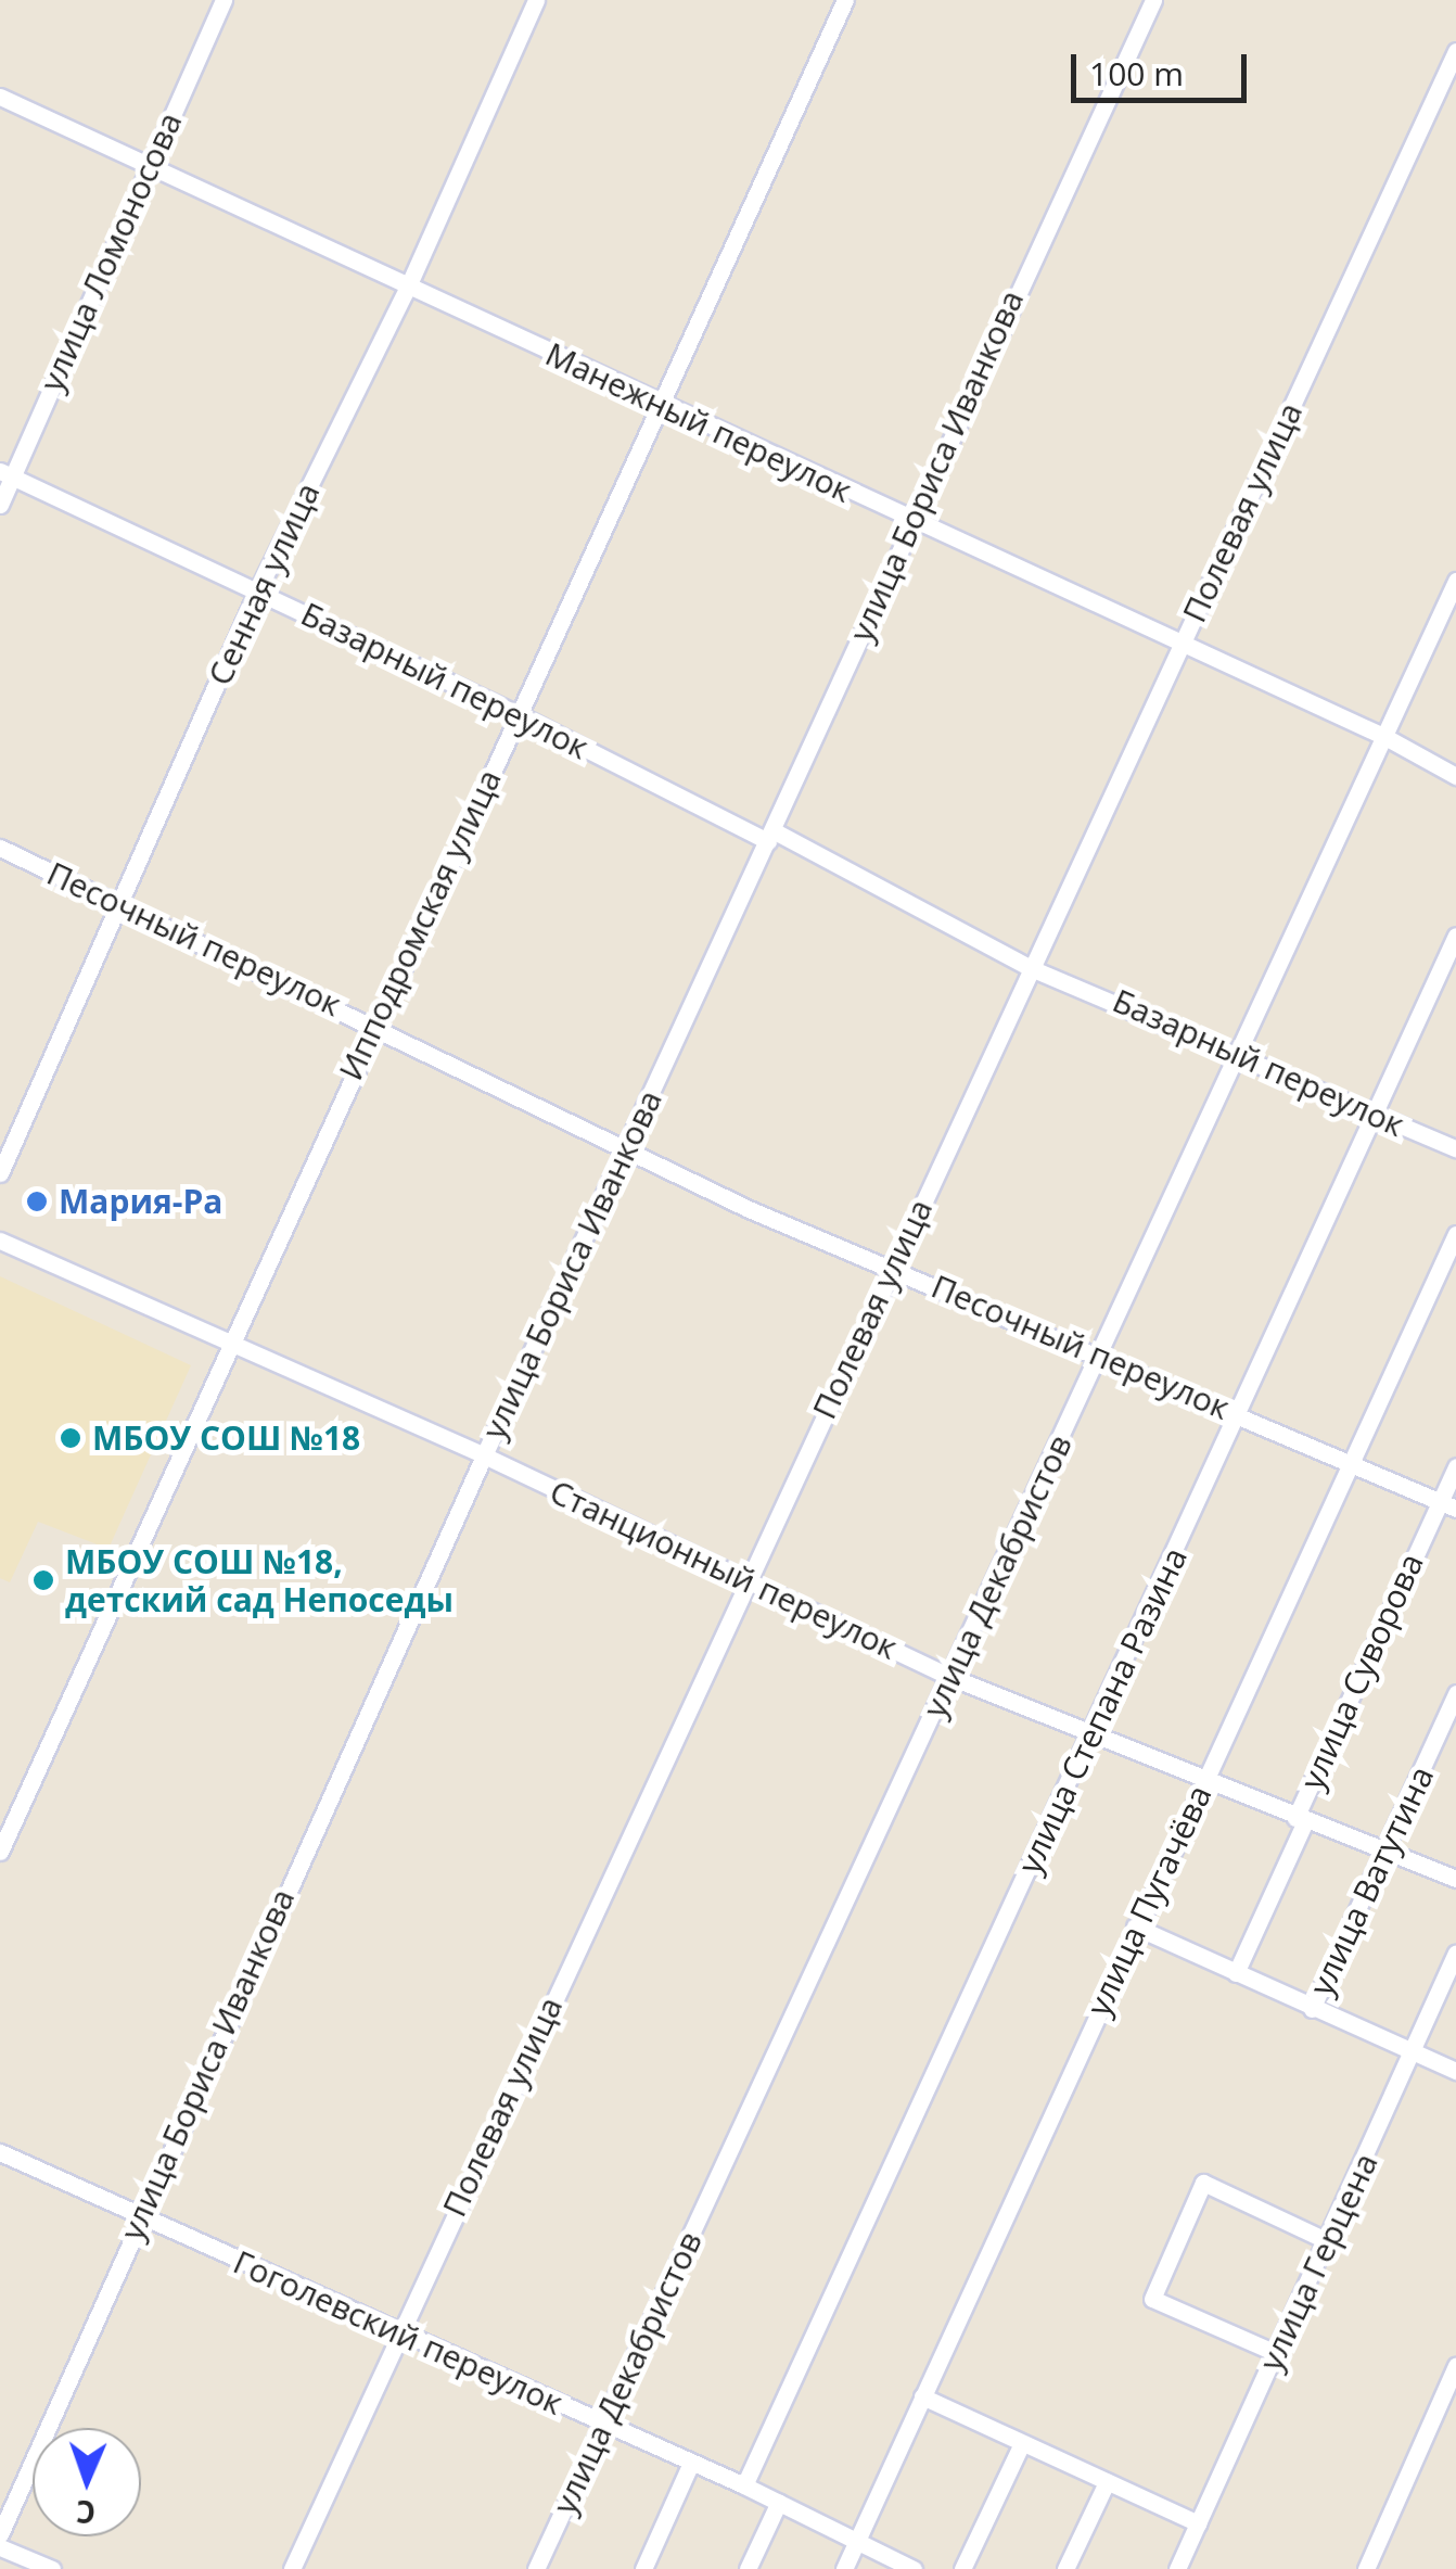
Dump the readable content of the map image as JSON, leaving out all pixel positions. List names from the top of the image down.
{
  "streets": {
    "street": [
      "улица Ломоносова",
      "Манежный переулок",
      "улица Бориса Иванкова",
      "Полевая улица",
      "Сенная улица",
      "Базарный переулок",
      "Ипподромская улица",
      "Песочный переулок",
      "Станционный переулок",
      "улица Декабристов",
      "улица Суворова",
      "улица Степана Разина",
      "улица Ватутина",
      "улица Пугачёва",
      "улица Герцена",
      "Гоголевский переулок"
    ]
  },
  "crossings": [
    ["улица Ломоносова", "Манежный переулок"],
    ["улица Ломоносова", "Базарный переулок"],
    ["Манежный переулок", "улица Бориса Иванкова"],
    ["Манежный переулок", "Полевая улица"],
    ["Манежный переулок", "Сенная улица"],
    ["Манежный переулок", "Ипподромская улица"],
    ["Манежный переулок", "улица Декабристов"],
    ["улица Бориса Иванкова", "Базарный переулок"],
    ["улица Бориса Иванкова", "Песочный переулок"],
    ["улица Бориса Иванкова", "Станционный переулок"],
    ["улица Бориса Иванкова", "Гоголевский переулок"],
    ["Полевая улица", "Базарный переулок"],
    ["Полевая улица", "Песочный переулок"],
    ["Полевая улица", "Станционный переулок"],
    ["Полевая улица", "Гоголевский переулок"],
    ["Сенная улица", "Базарный переулок"],
    ["Сенная улица", "Песочный переулок"],
    ["Базарный переулок", "Ипподромская улица"],
    ["Базарный переулок", "улица Декабристов"],
    ["Базарный переулок", "улица Степана Разина"],
    ["Ипподромская улица", "Песочный переулок"],
    ["Ипподромская улица", "Станционный переулок"],
    ["Песочный переулок", "улица Декабристов"],
    ["Песочный переулок", "улица Суворова"],
    ["Песочный переулок", "улица Степана Разина"],
    ["Песочный переулок", "улица Пугачёва"],
    ["Станционный переулок", "улица Декабристов"],
    ["Станционный переулок", "улица Суворова"],
    ["Станционный переулок", "улица Степана Разина"],
    ["Станционный переулок", "улица Ватутина"],
    ["Станционный переулок", "улица Пугачёва"],
    ["улица Декабристов", "Гоголевский переулок"],
    ["улица Степана Разина", "Гоголевский переулок"],
    ["улица Пугачёва", "Гоголевский переулок"]
  ],
  "places": ["Мария-Ра", "МБОУ СОШ №18", "МБОУ СОШ №18, детский сад Непоседы"],
  "scale_bar": "100 m",
  "north": "bottom"
}
